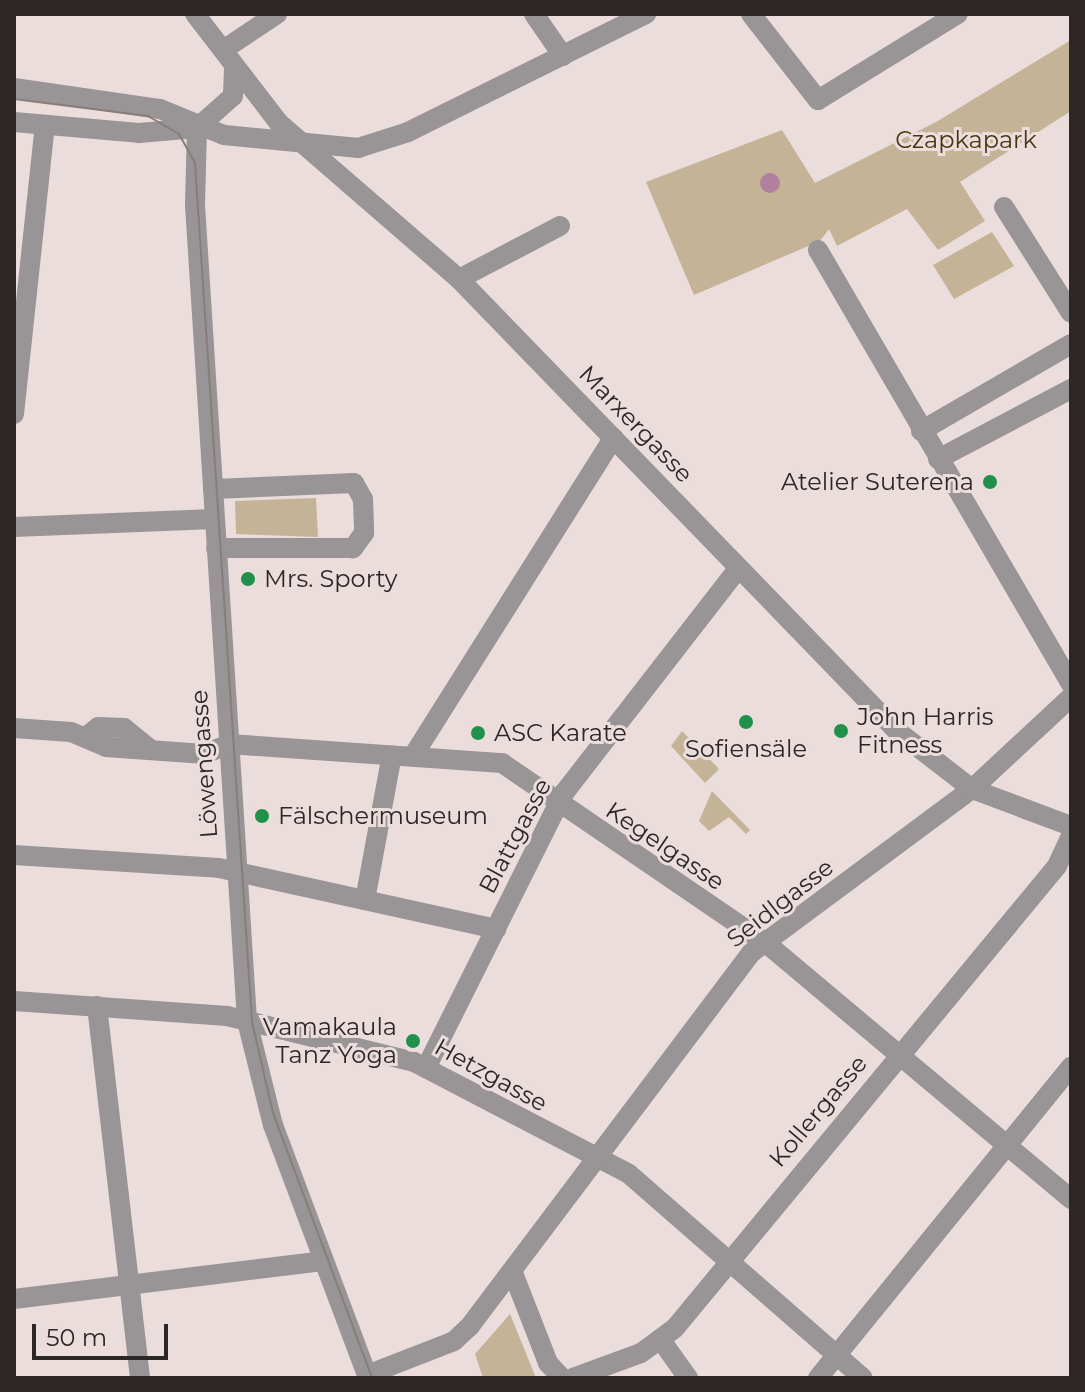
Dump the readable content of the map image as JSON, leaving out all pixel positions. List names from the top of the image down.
{
  "streets": {
    "street": [
      "Marxergasse",
      "Löwengasse",
      "Blattgasse",
      "Kegelgasse",
      "Seidlgasse",
      "Hetzgasse",
      "Kollergasse"
    ]
  },
  "crossings": [
    ["Marxergasse", "Blattgasse"],
    ["Marxergasse", "Seidlgasse"],
    ["Löwengasse", "Kegelgasse"],
    ["Löwengasse", "Seidlgasse"],
    ["Löwengasse", "Hetzgasse"],
    ["Blattgasse", "Kegelgasse"],
    ["Blattgasse", "Hetzgasse"],
    ["Kegelgasse", "Seidlgasse"],
    ["Kegelgasse", "Kollergasse"],
    ["Seidlgasse", "Hetzgasse"],
    ["Hetzgasse", "Kollergasse"]
  ],
  "parks": ["Czapkapark"],
  "places": [
    "Atelier Suterena",
    "Mrs. Sporty",
    "Sofiensäle",
    "John Harris Fitness",
    "ASC Karate",
    "Fälschermuseum",
    "Vamakaula Tanz Yoga"
  ],
  "scale_bar": "50 m"
}
